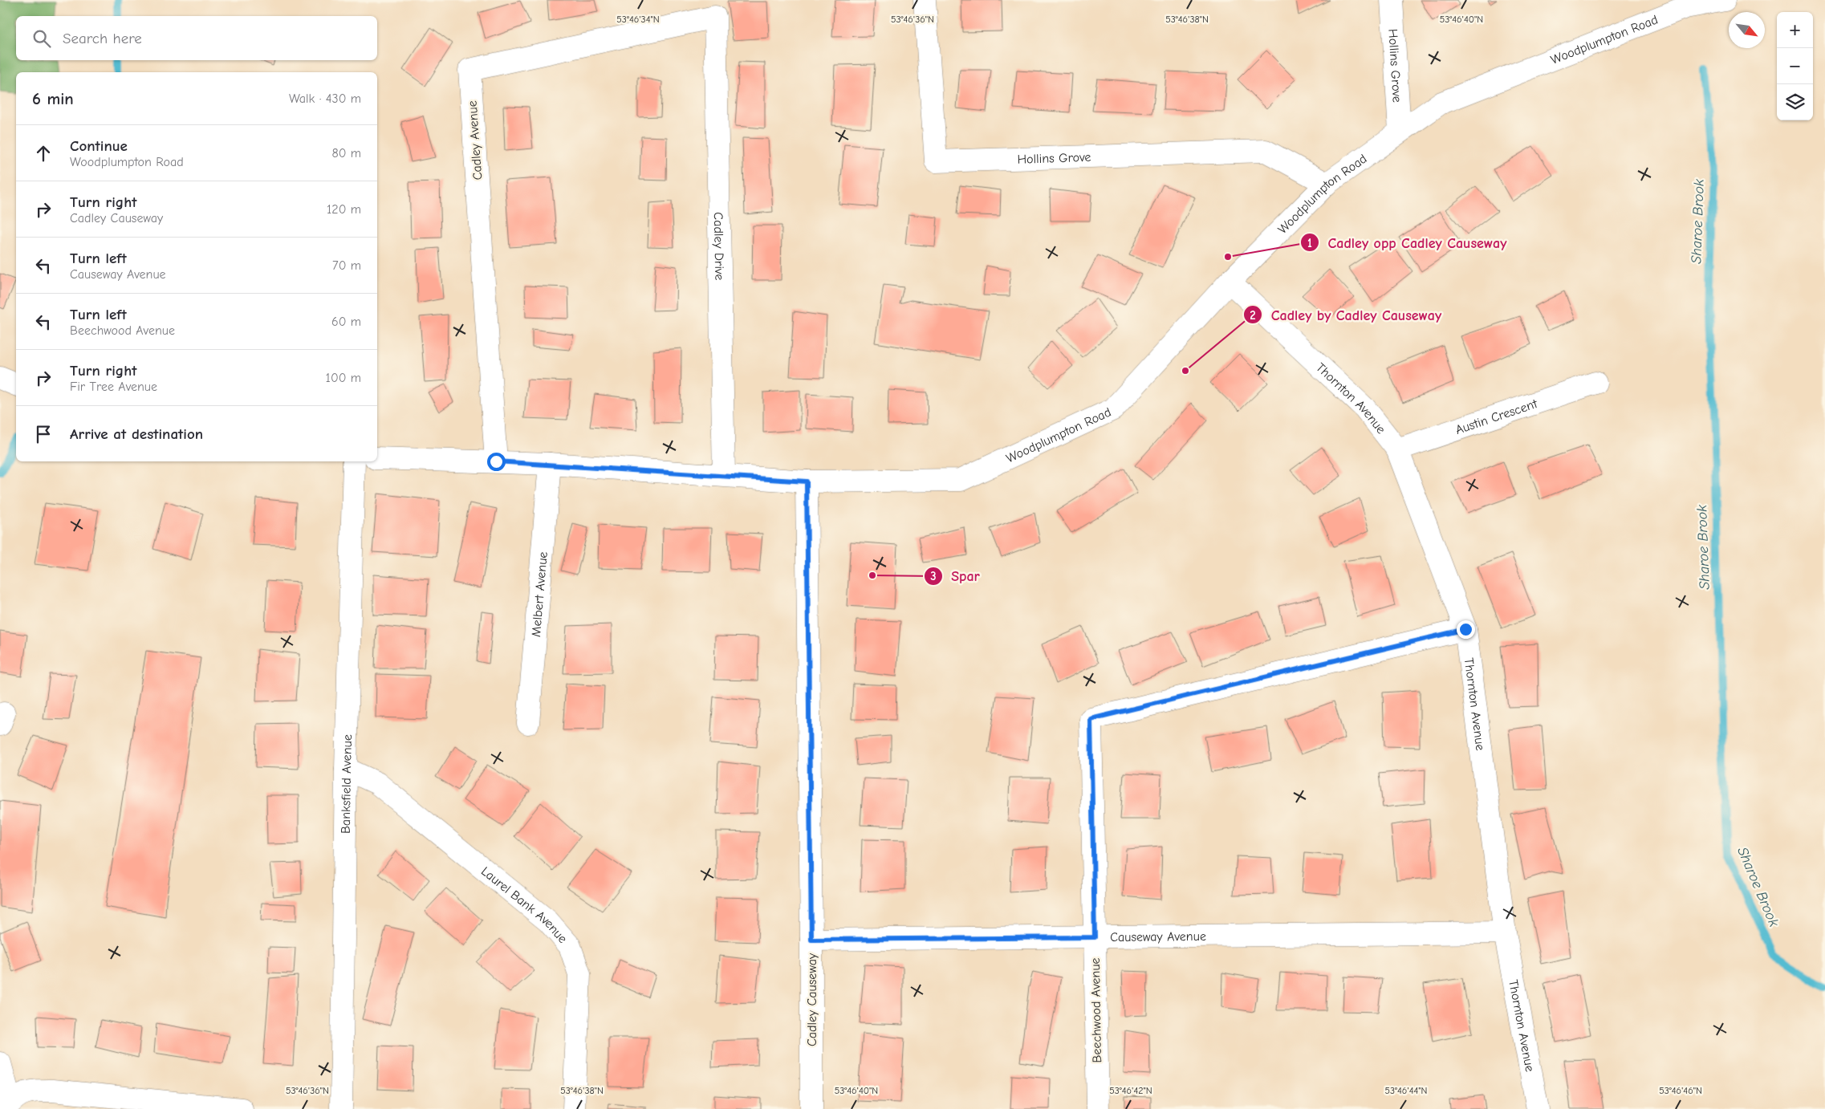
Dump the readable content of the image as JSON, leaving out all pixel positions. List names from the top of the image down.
{
  "streets": {
    "street": [
      "Woodplumpton Road",
      "Hollins Grove",
      "Cadley Avenue",
      "Cadley Drive",
      "Thornton Avenue",
      "Austin Crescent",
      "Melbert Avenue",
      "Banksfield Avenue",
      "Laurel Bank Avenue",
      "Causeway Avenue",
      "Cadley Causeway",
      "Beechwood Avenue"
    ]
  },
  "crossings": [
    ["Woodplumpton Road", "Hollins Grove"],
    ["Woodplumpton Road", "Cadley Avenue"],
    ["Woodplumpton Road", "Cadley Drive"],
    ["Woodplumpton Road", "Thornton Avenue"],
    ["Woodplumpton Road", "Melbert Avenue"],
    ["Woodplumpton Road", "Cadley Causeway"],
    ["Cadley Avenue", "Cadley Drive"],
    ["Thornton Avenue", "Austin Crescent"],
    ["Thornton Avenue", "Causeway Avenue"],
    ["Thornton Avenue", "Beechwood Avenue"],
    ["Banksfield Avenue", "Laurel Bank Avenue"],
    ["Causeway Avenue", "Cadley Causeway"],
    ["Causeway Avenue", "Beechwood Avenue"]
  ],
  "water": ["Sharoe Brook"],
  "places": ["Cadley opp Cadley Causeway", "Cadley by Cadley Causeway", "Spar"],
  "north": "bottom right",
  "page": {
    "map_buttons": ["+", "−"],
    "search": "Search here",
    "heading": ["6 min", "Walk · 430 m"],
    "list": [
      ["Continue", "Woodplumpton Road", "80 m"],
      ["Turn right", "Cadley Causeway", "120 m"],
      ["Turn left", "Causeway Avenue", "70 m"],
      ["Turn left", "Beechwood Avenue", "60 m"],
      ["Turn right", "Fir Tree Avenue", "100 m"],
      "Arrive at destination"
    ]
  },
  "coordinates": [
    "53°46'34\"N",
    "53°46'36\"N",
    "53°46'38\"N",
    "53°46'40\"N",
    "53°46'42\"N",
    "53°46'44\"N",
    "53°46'46\"N"
  ]
}
